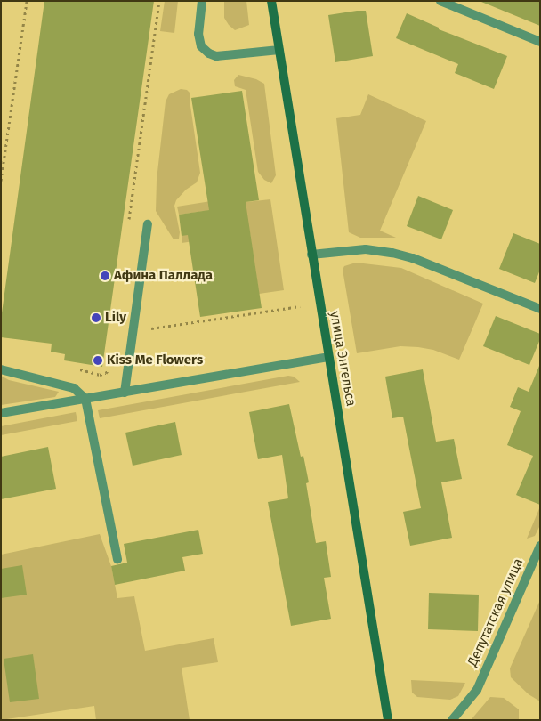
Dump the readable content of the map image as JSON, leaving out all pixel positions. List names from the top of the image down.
{
  "streets": {
    "street": ["улица Энгельса", "Депутатская улица"]
  },
  "places": ["Афина Паллада", "Lily", "Kiss Me Flowers"]
}
